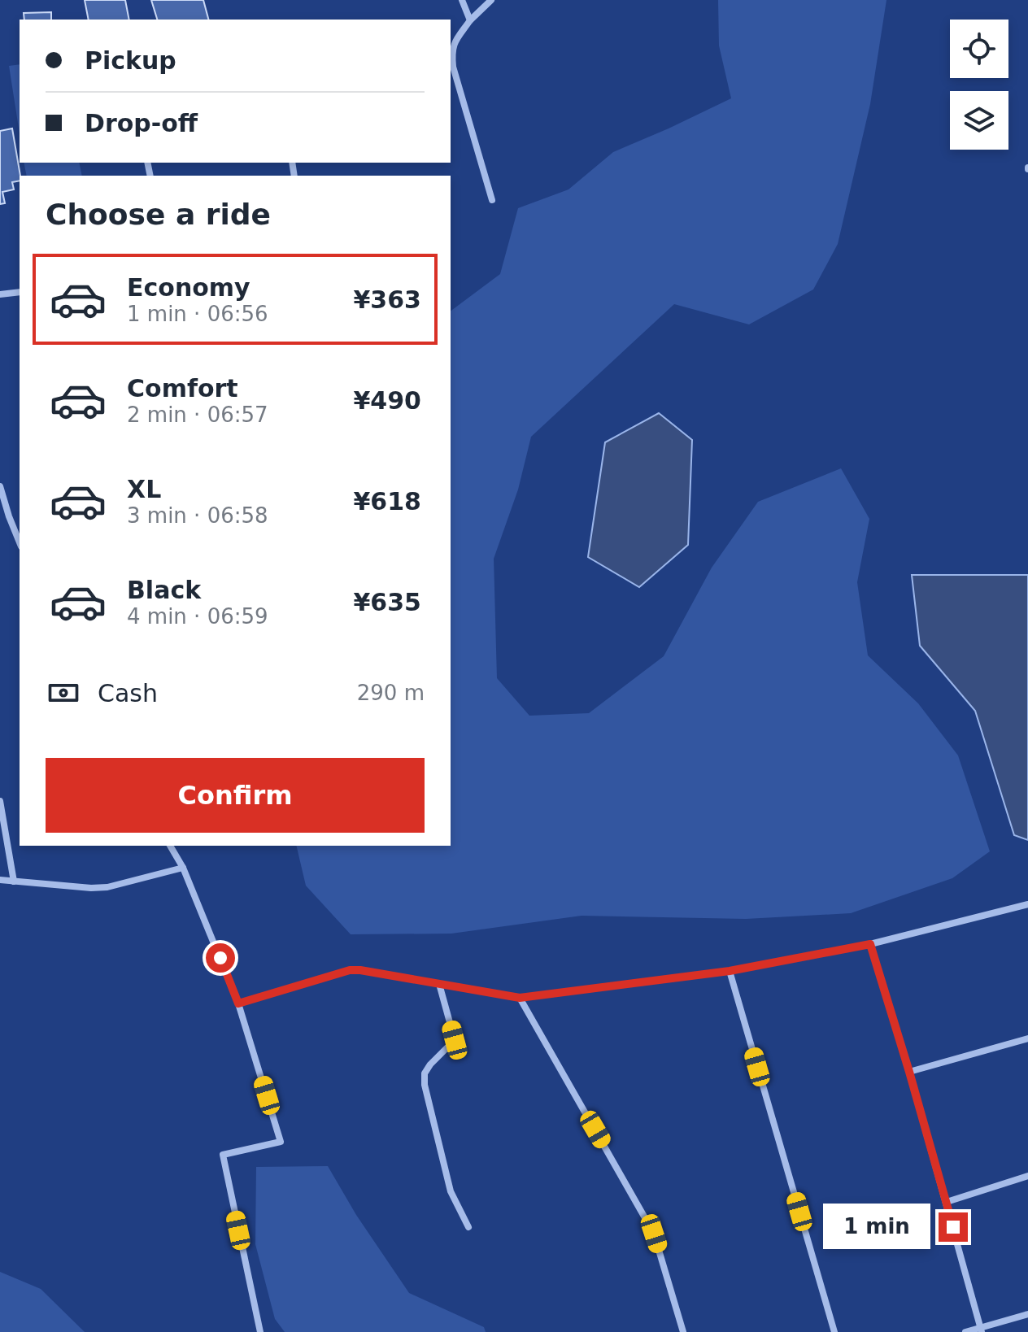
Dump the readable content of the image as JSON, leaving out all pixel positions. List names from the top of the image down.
{
  "page": {
    "banner": ["Pickup", "Drop-off"],
    "heading": "Choose a ride",
    "list": [
      {
        "name": "Economy",
        "note": "1 min · 06:56",
        "value": "¥363"
      },
      {
        "name": "Comfort",
        "note": "2 min · 06:57",
        "value": "¥490"
      },
      {
        "name": "XL",
        "note": "3 min · 06:58",
        "value": "¥618"
      },
      {
        "name": "Black",
        "note": "4 min · 06:59",
        "value": "¥635"
      }
    ],
    "pay": ["Cash", "290 m"],
    "buttons": "Confirm",
    "bubble": "1 min"
  }
}
